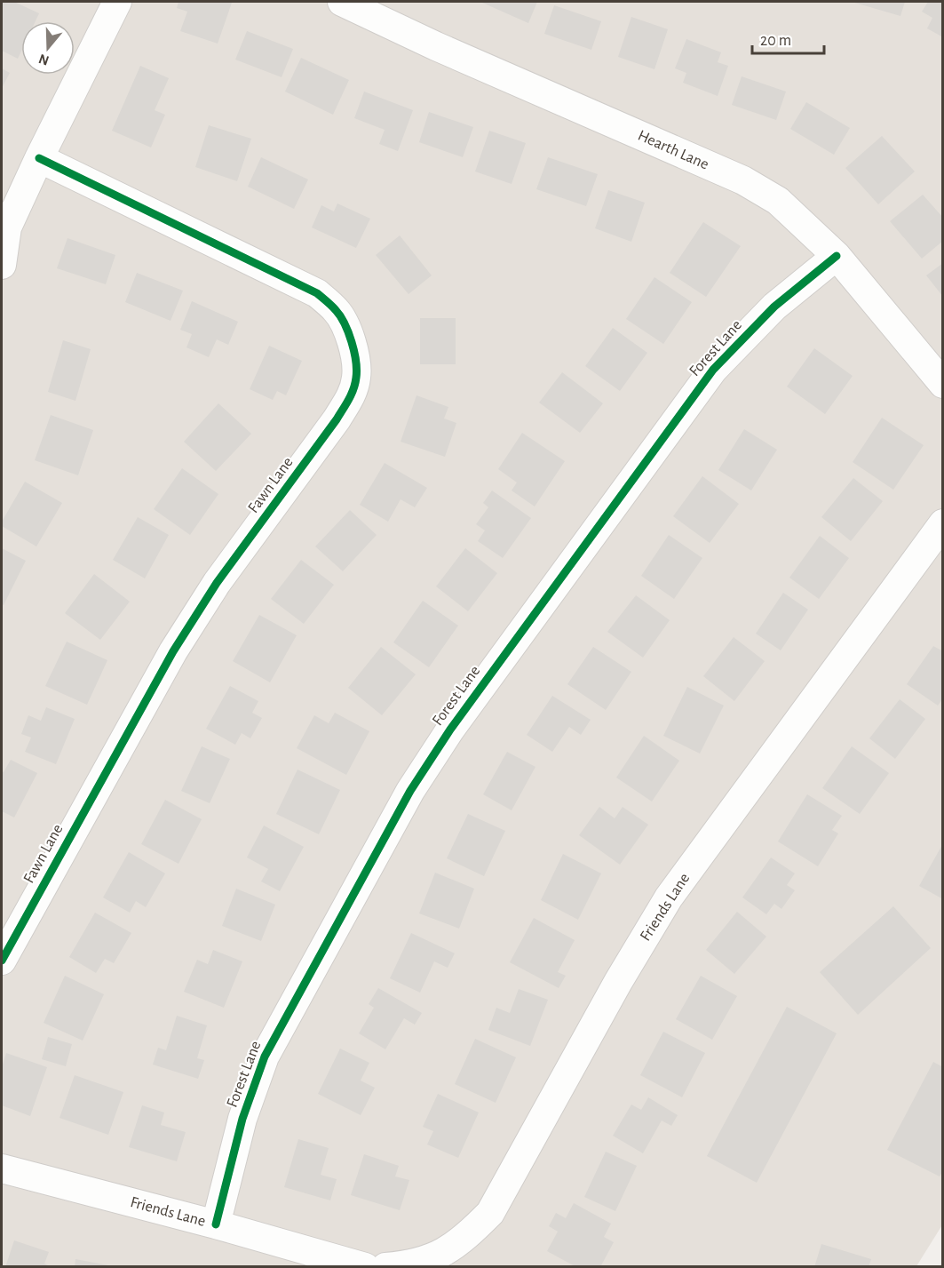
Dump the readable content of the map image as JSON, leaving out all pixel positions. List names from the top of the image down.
{
  "streets": {
    "street": [
      "Hearth Lane",
      "Forest Lane",
      "Fawn Lane",
      "Friends Lane"
    ]
  },
  "crossings": [
    ["Hearth Lane", "Forest Lane"],
    ["Forest Lane", "Friends Lane"]
  ],
  "scale_bar": "20 m",
  "north": "bottom"
}
